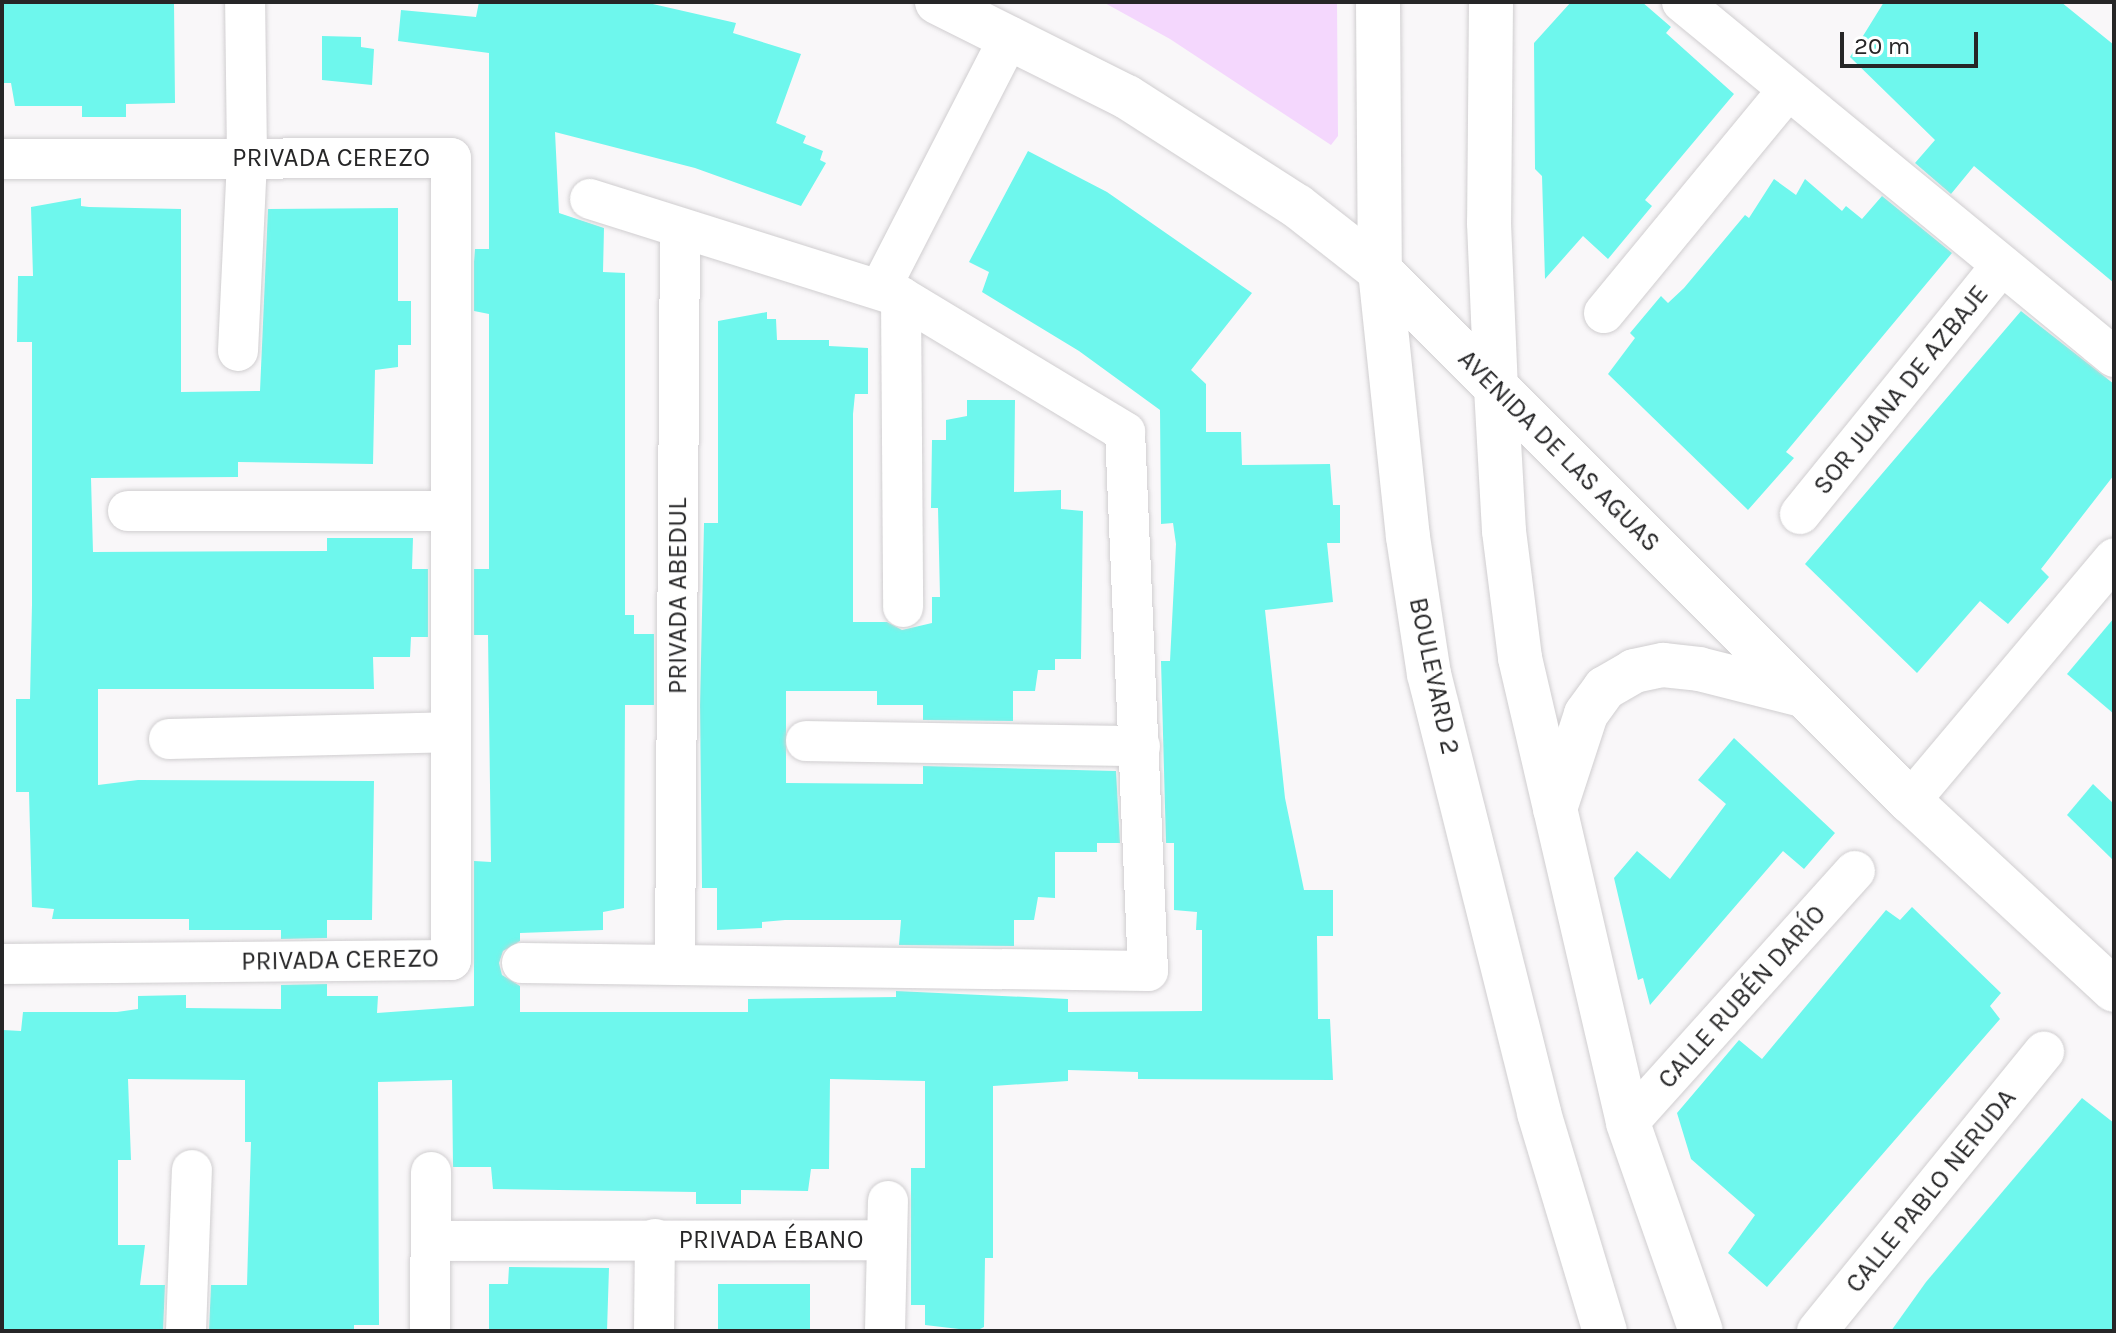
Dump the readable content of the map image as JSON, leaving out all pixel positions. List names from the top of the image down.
{
  "streets": {
    "main road": ["AVENIDA DE LAS AGUAS", "BOULEVARD 2"],
    "street": [
      "PRIVADA CEREZO",
      "SOR JUANA DE AZBAJE",
      "PRIVADA ABEDUL",
      "CALLE RUBÉN DARÍO",
      "CALLE PABLO NERUDA",
      "PRIVADA ÉBANO"
    ]
  },
  "crossings": [
    ["AVENIDA DE LAS AGUAS", "BOULEVARD 2"]
  ],
  "scale_bar": "20 m"
}
